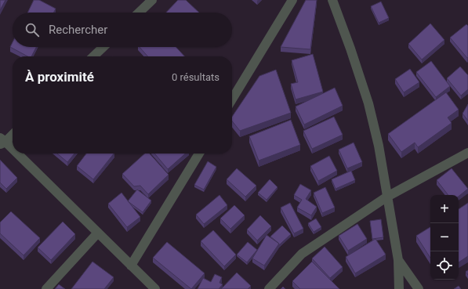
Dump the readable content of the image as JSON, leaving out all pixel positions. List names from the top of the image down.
{
  "page": {
    "search": "Rechercher",
    "heading": ["À proximité", "0 résultats"],
    "map_buttons": ["+", "−"]
  }
}
